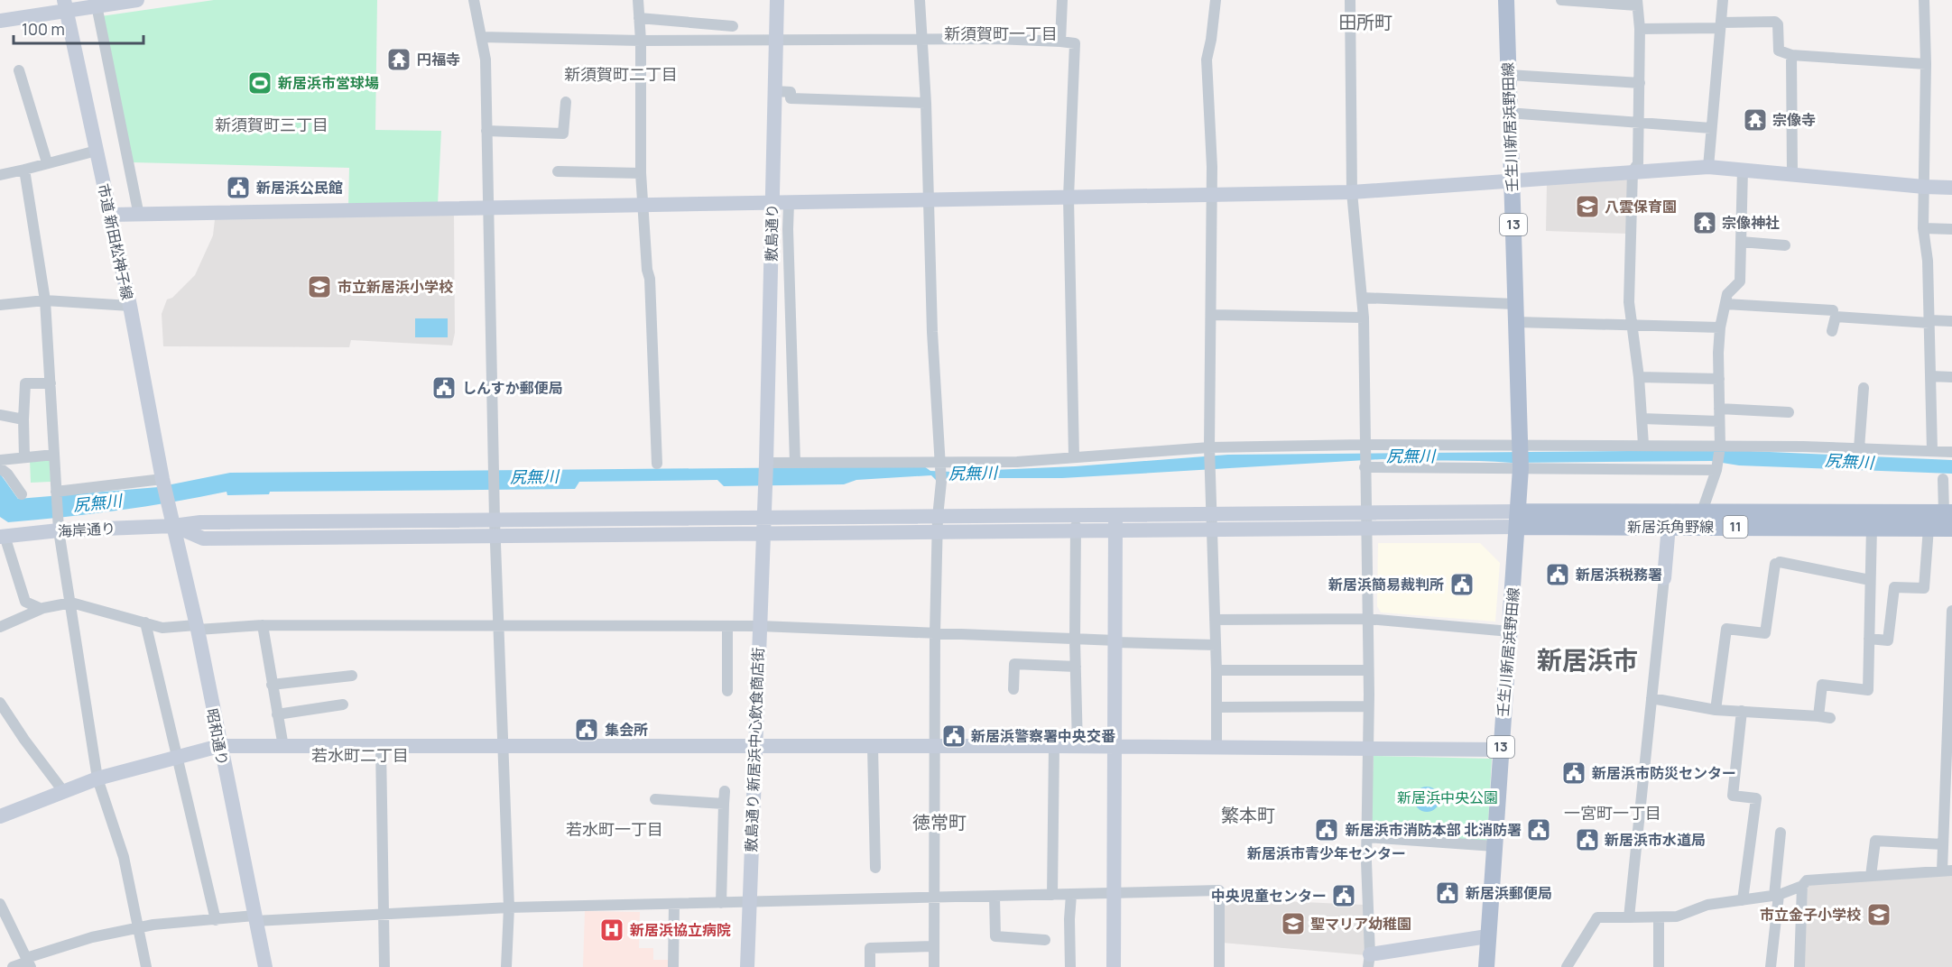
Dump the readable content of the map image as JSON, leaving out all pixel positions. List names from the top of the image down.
{
  "streets": {
    "main road": [
      "壬生川新居浜野田線",
      "13",
      "新居浜角野線",
      "11"
    ],
    "street": [
      "敷島通り",
      "市道 新田松神子線",
      "海岸通り",
      "昭和通り",
      "敷島通り 新居浜中心飲食商店街"
    ]
  },
  "crossings": [
    ["壬生川新居浜野田線", "13"],
    ["壬生川新居浜野田線", "新居浜角野線"],
    ["敷島通り", "敷島通り 新居浜中心飲食商店街"],
    ["市道 新田松神子線", "昭和通り"],
    ["海岸通り", "昭和通り"]
  ],
  "districts": [
    "田所町",
    "新須賀町一丁目",
    "新須賀町二丁目",
    "新須賀町三丁目",
    "新居浜市",
    "若水町二丁目",
    "一宮町一丁目",
    "繁本町",
    "徳常町",
    "若水町一丁目"
  ],
  "water": ["尻無川"],
  "parks": ["新居浜中央公園"],
  "places": {
    "temple": ["円福寺", "宗像寺", "宗像神社"],
    "sports": ["新居浜市営球場"],
    "public building": [
      "新居浜公民館",
      "しんすか郵便局",
      "新居浜税務署",
      "新居浜簡易裁判所",
      "集会所",
      "新居浜警察署中央交番",
      "新居浜市防災センター",
      "新居浜市青少年センター",
      "新居浜市消防本部 北消防署",
      "新居浜市水道局",
      "新居浜郵便局",
      "中央児童センター"
    ],
    "school or university": [
      "八雲保育園",
      "市立新居浜小学校",
      "市立金子小学校",
      "聖マリア幼稚園"
    ],
    "hospital": ["新居浜協立病院"]
  },
  "scale_bar": "100 m"
}
